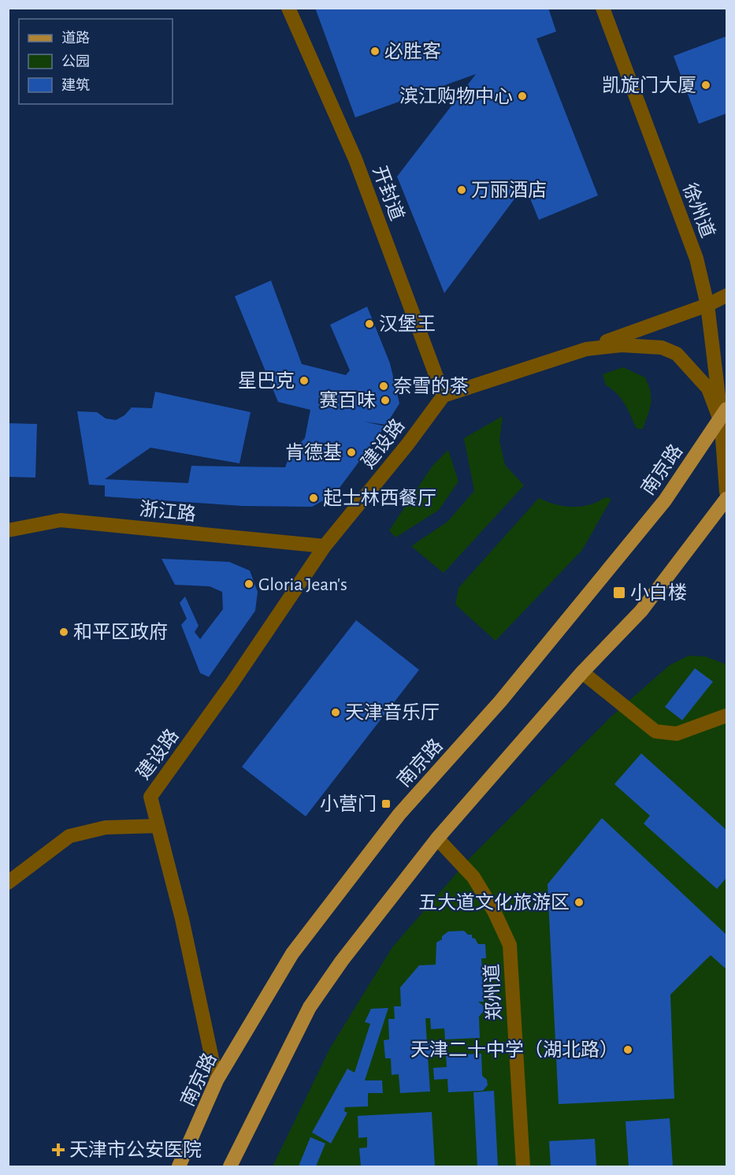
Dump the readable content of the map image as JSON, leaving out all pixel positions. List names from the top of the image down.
{
  "streets": {
    "main road": ["南京路"],
    "street": [
      "开封道",
      "徐州道",
      "建设路",
      "浙江路",
      "郑州道"
    ]
  },
  "crossings": [
    ["开封道", "建设路"],
    ["徐州道", "南京路"],
    ["建设路", "南京路"],
    ["建设路", "浙江路"]
  ],
  "places": {
    "other": [
      "必胜客",
      "凯旋门大厦",
      "滨江购物中心",
      "万丽酒店",
      "汉堡王",
      "星巴克",
      "奈雪的茶",
      "赛百味",
      "肯德基",
      "起士林西餐厅",
      "Gloria Jean's",
      "和平区政府",
      "天津音乐厅",
      "五大道文化旅游区",
      "天津二十中学（湖北路）"
    ],
    "transit": ["小白楼", "小营门"],
    "health": ["天津市公安医院"]
  },
  "legend": ["道路", "公园", "建筑"]
}
